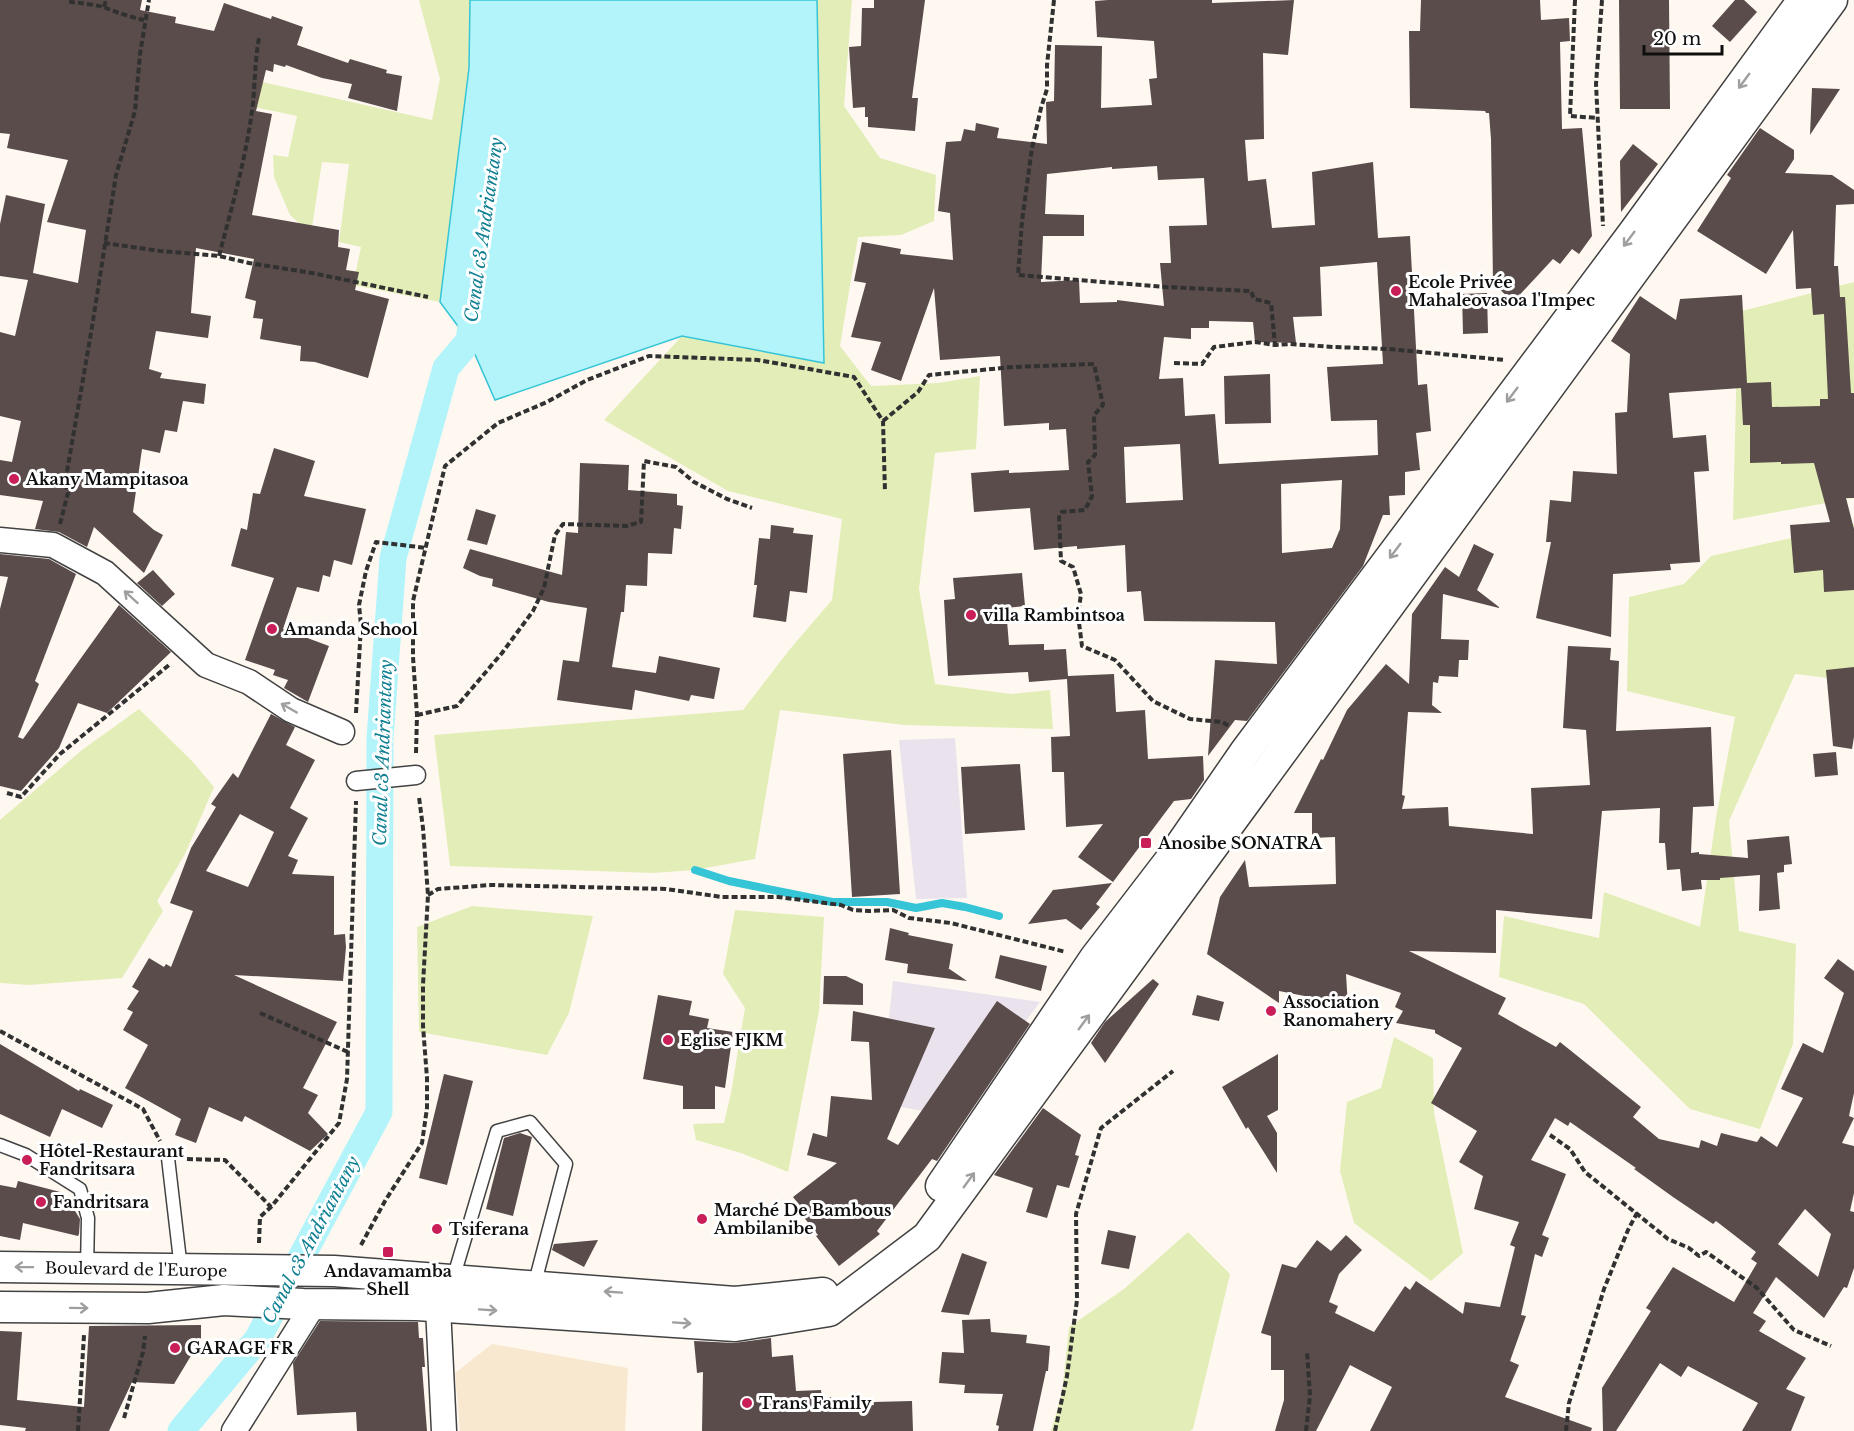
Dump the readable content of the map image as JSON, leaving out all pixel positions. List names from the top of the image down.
{
  "streets": {
    "street": ["Boulevard de l'Europe"]
  },
  "water": ["Canal c3 Andriantany"],
  "places": {
    "other": [
      "Ecole Privée Mahaleovasoa l'Impec",
      "Akany Mampitasoa",
      "villa Rambintsoa",
      "Amanda School",
      "Association Ranomahery",
      "Eglise FJKM",
      "Hôtel-Restaurant Fandritsara",
      "Fandritsara",
      "Marché De Bambous Ambilanibe",
      "Tsiferana",
      "GARAGE FR",
      "Trans Family"
    ],
    "transit": ["Anosibe SONATRA", "Andavamamba Shell"]
  },
  "scale_bar": "20 m"
}
